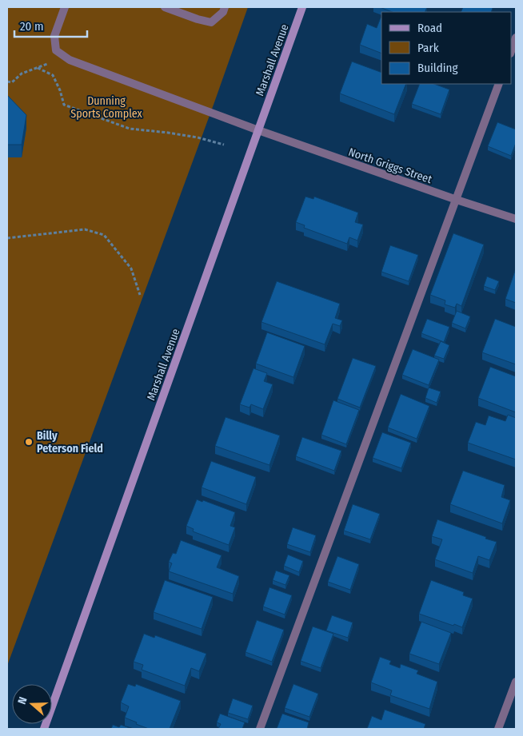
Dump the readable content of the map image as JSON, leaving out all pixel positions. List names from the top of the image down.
{
  "streets": {
    "street": ["Marshall Avenue", "North Griggs Street"]
  },
  "crossings": [
    ["Marshall Avenue", "North Griggs Street"]
  ],
  "parks": ["Dunning Sports Complex"],
  "places": ["Billy Peterson Field"],
  "legend": ["Road", "Park", "Building"],
  "scale_bar": "20 m",
  "north": "left"
}
